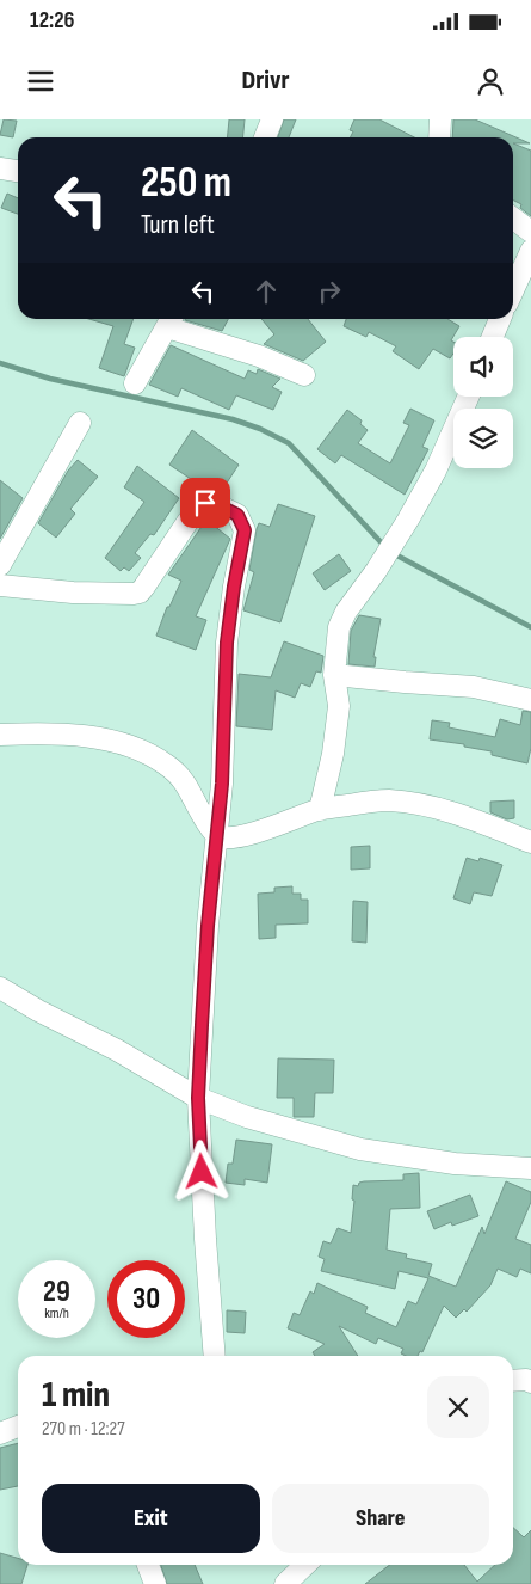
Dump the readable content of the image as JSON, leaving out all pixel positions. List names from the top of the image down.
{
  "page": {
    "status": "12:26",
    "header": "Drivr",
    "turn": ["250 m", "Turn left"],
    "speed": "29 km/h",
    "limit": "30",
    "heading": ["1 min", "270 m · 12:27"],
    "buttons": ["Exit", "Share"]
  }
}
